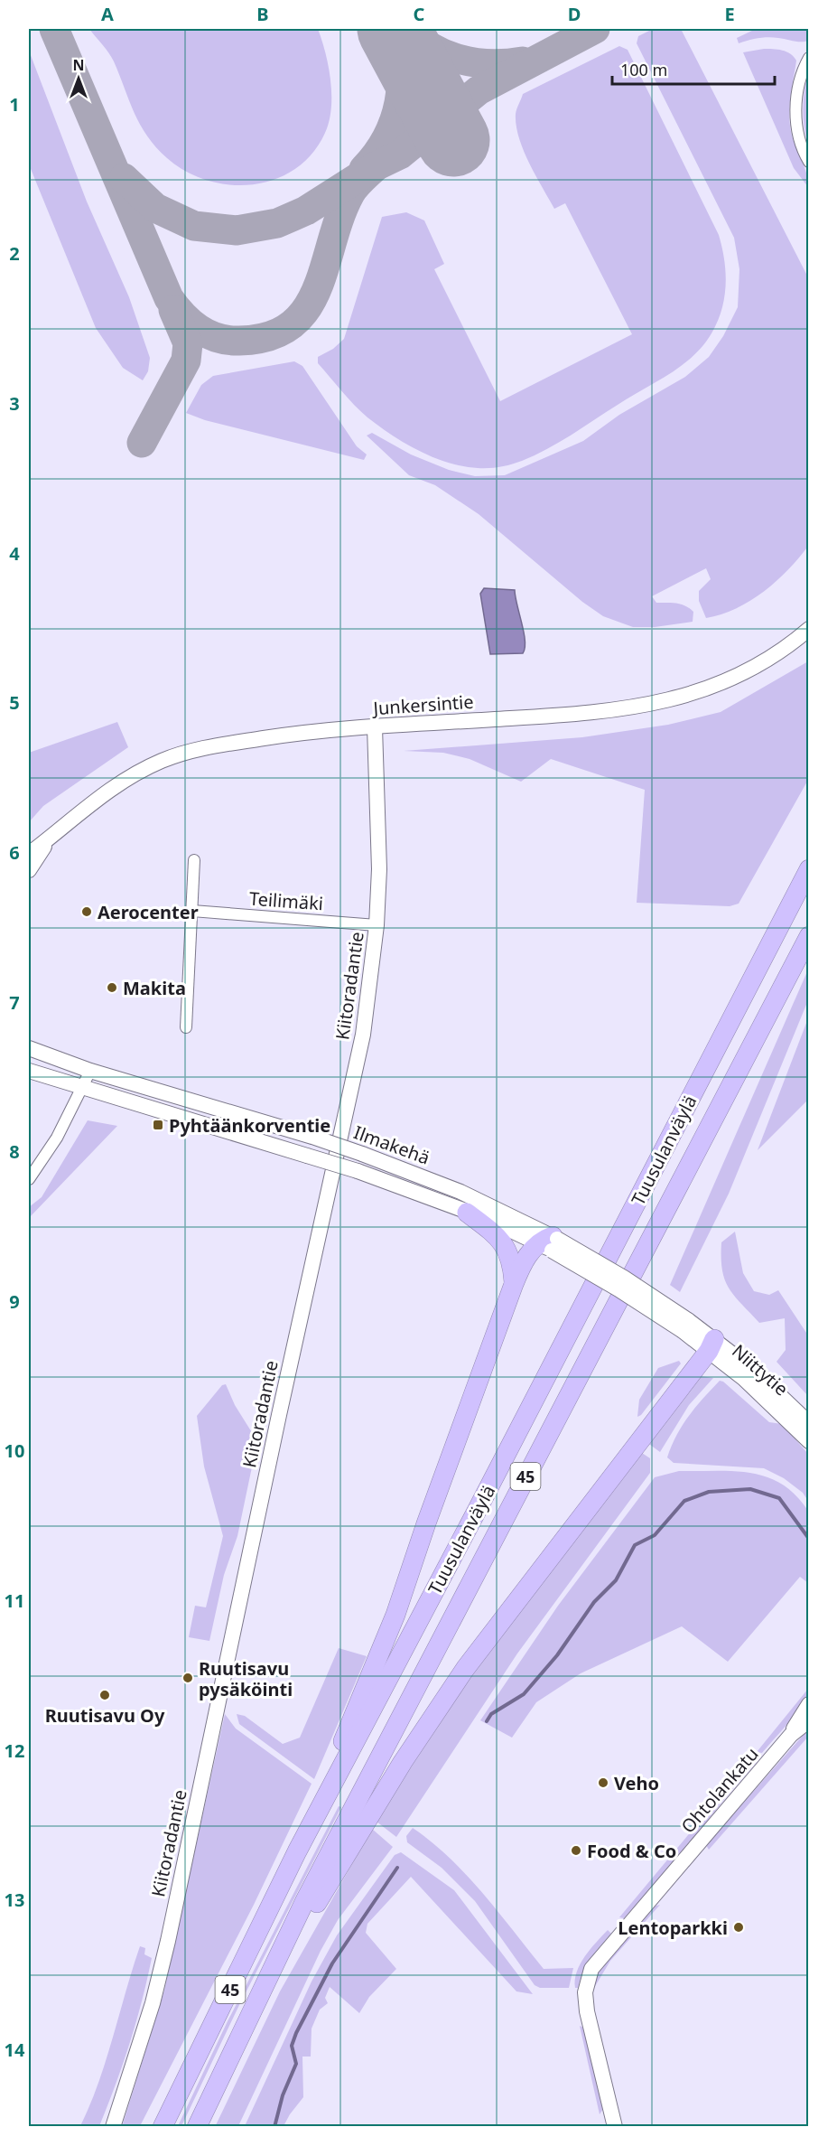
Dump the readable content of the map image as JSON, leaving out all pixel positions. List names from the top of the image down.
{
  "streets": {
    "highway": ["Tuusulanväylä", "45"],
    "main road": [
      "Junkersintie",
      "Kiitoradantie",
      "Ilmakehä",
      "Niittytie",
      "Ohtolankatu"
    ],
    "street": ["Teilimäki"]
  },
  "crossings": [
    ["Junkersintie", "Kiitoradantie"],
    ["Teilimäki", "Kiitoradantie"],
    ["Ilmakehä", "Niittytie"]
  ],
  "places": {
    "other": [
      "Aerocenter",
      "Makita",
      "Ruutisavu pysäköinti",
      "Ruutisavu Oy",
      "Veho",
      "Food & Co",
      "Lentoparkki"
    ],
    "transit": ["Pyhtäänkorventie"]
  },
  "scale_bar": "100 m",
  "north": "top",
  "grid": {
    "columns": [
      "A",
      "B",
      "C",
      "D",
      "E"
    ],
    "rows": [
      "1",
      "2",
      "3",
      "4",
      "5",
      "6",
      "7",
      "8",
      "9",
      "10",
      "11",
      "12",
      "13",
      "14"
    ]
  }
}
